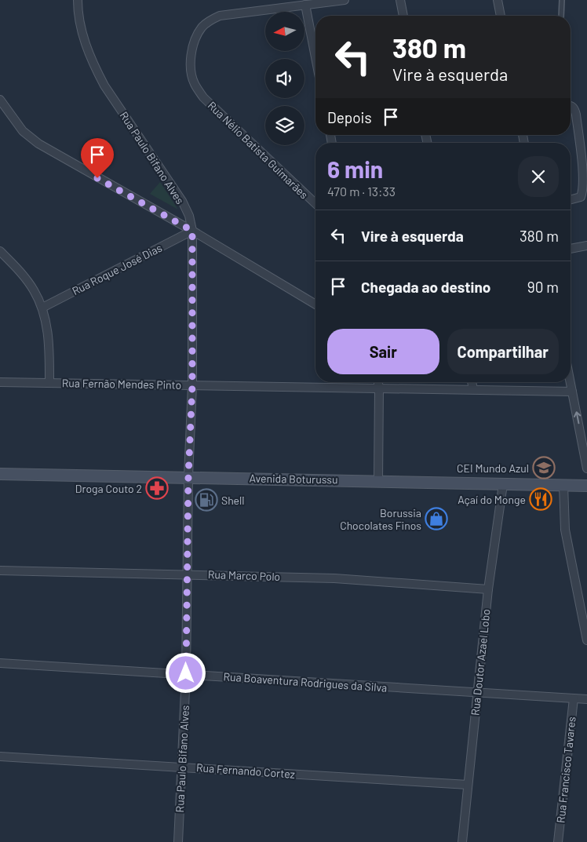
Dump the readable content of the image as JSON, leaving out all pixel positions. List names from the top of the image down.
{
  "streets": {
    "main road": ["Avenida Boturussu"],
    "street": [
      "Rua Nélio Batista Guimarães",
      "Rua Paulo Bifano Alves",
      "Rua Roque José Dias",
      "Rua Fernão Mendes Pinto",
      "Rua Marco Polo",
      "Rua Doutor Azael Lobo",
      "Rua Boaventura Rodrigues da Silva",
      "Rua Francisco Tavares",
      "Rua Fernando Cortez"
    ]
  },
  "crossings": [
    ["Rua Paulo Bifano Alves", "Rua Roque José Dias"],
    ["Rua Paulo Bifano Alves", "Rua Fernão Mendes Pinto"],
    ["Rua Paulo Bifano Alves", "Avenida Boturussu"],
    ["Rua Paulo Bifano Alves", "Rua Marco Polo"],
    ["Rua Paulo Bifano Alves", "Rua Boaventura Rodrigues da Silva"],
    ["Rua Paulo Bifano Alves", "Rua Fernando Cortez"],
    ["Avenida Boturussu", "Rua Doutor Azael Lobo"],
    ["Rua Marco Polo", "Rua Doutor Azael Lobo"],
    ["Rua Doutor Azael Lobo", "Rua Boaventura Rodrigues da Silva"],
    ["Rua Doutor Azael Lobo", "Rua Fernando Cortez"],
    ["Rua Boaventura Rodrigues da Silva", "Rua Francisco Tavares"]
  ],
  "places": {
    "school or university": ["CEI Mundo Azul"],
    "pharmacy": ["Droga Couto 2"],
    "restaurant": ["Açaí do Monge"],
    "fuel station": ["Shell"],
    "shop": ["Borussia Chocolates Finos"]
  },
  "north": "left",
  "page": {
    "turn": ["380 m", "Vire à esquerda"],
    "then": "Depois",
    "heading": ["6 min", "470 m · 13:33"],
    "list": [
      {
        "name": "Vire à esquerda",
        "value": "380 m"
      },
      {
        "name": "Chegada ao destino",
        "value": "90 m"
      }
    ],
    "buttons": ["Sair", "Compartilhar"]
  }
}
